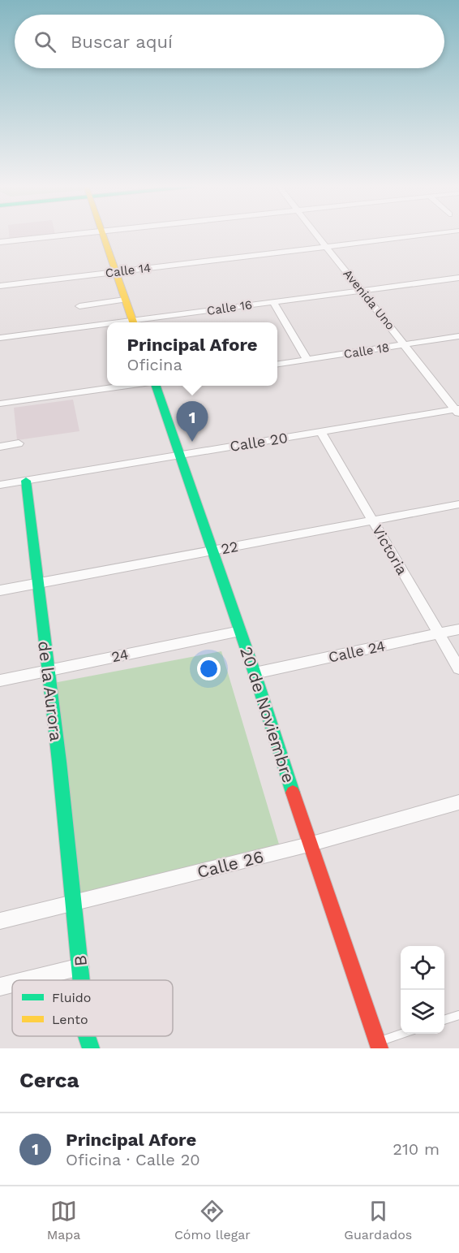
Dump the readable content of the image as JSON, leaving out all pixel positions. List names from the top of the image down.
{
  "streets": {
    "main road": ["de la Aurora", "20 de Noviembre", "B"],
    "street": [
      "Calle 14",
      "Avenida Uno",
      "Calle 16",
      "Calle 18",
      "Calle 20",
      "22",
      "Victoria",
      "Calle 24",
      "24",
      "Calle 26"
    ]
  },
  "crossings": [
    ["Calle 14", "Avenida Uno"],
    ["Avenida Uno", "Calle 16"],
    ["Avenida Uno", "Calle 18"],
    ["Avenida Uno", "Calle 20"],
    ["Calle 20", "Victoria"],
    ["Calle 20", "de la Aurora"],
    ["Calle 20", "20 de Noviembre"],
    ["22", "Victoria"],
    ["22", "de la Aurora"],
    ["22", "20 de Noviembre"],
    ["Victoria", "Calle 24"],
    ["Calle 24", "20 de Noviembre"],
    ["24", "de la Aurora"],
    ["24", "20 de Noviembre"],
    ["de la Aurora", "Calle 26"],
    ["de la Aurora", "B"],
    ["20 de Noviembre", "Calle 26"],
    ["Calle 26", "B"]
  ],
  "legend": ["Fluido", "Lento"],
  "page": {
    "search": "Buscar aquí",
    "popup": ["Principal Afore", "Oficina"],
    "pins": "1",
    "heading": "Cerca",
    "list": [
      {
        "mark": "1",
        "name": "Principal Afore",
        "note": "Oficina · Calle 20",
        "value": "210 m"
      }
    ],
    "nav": ["Mapa", "Cómo llegar", "Guardados"]
  }
}
